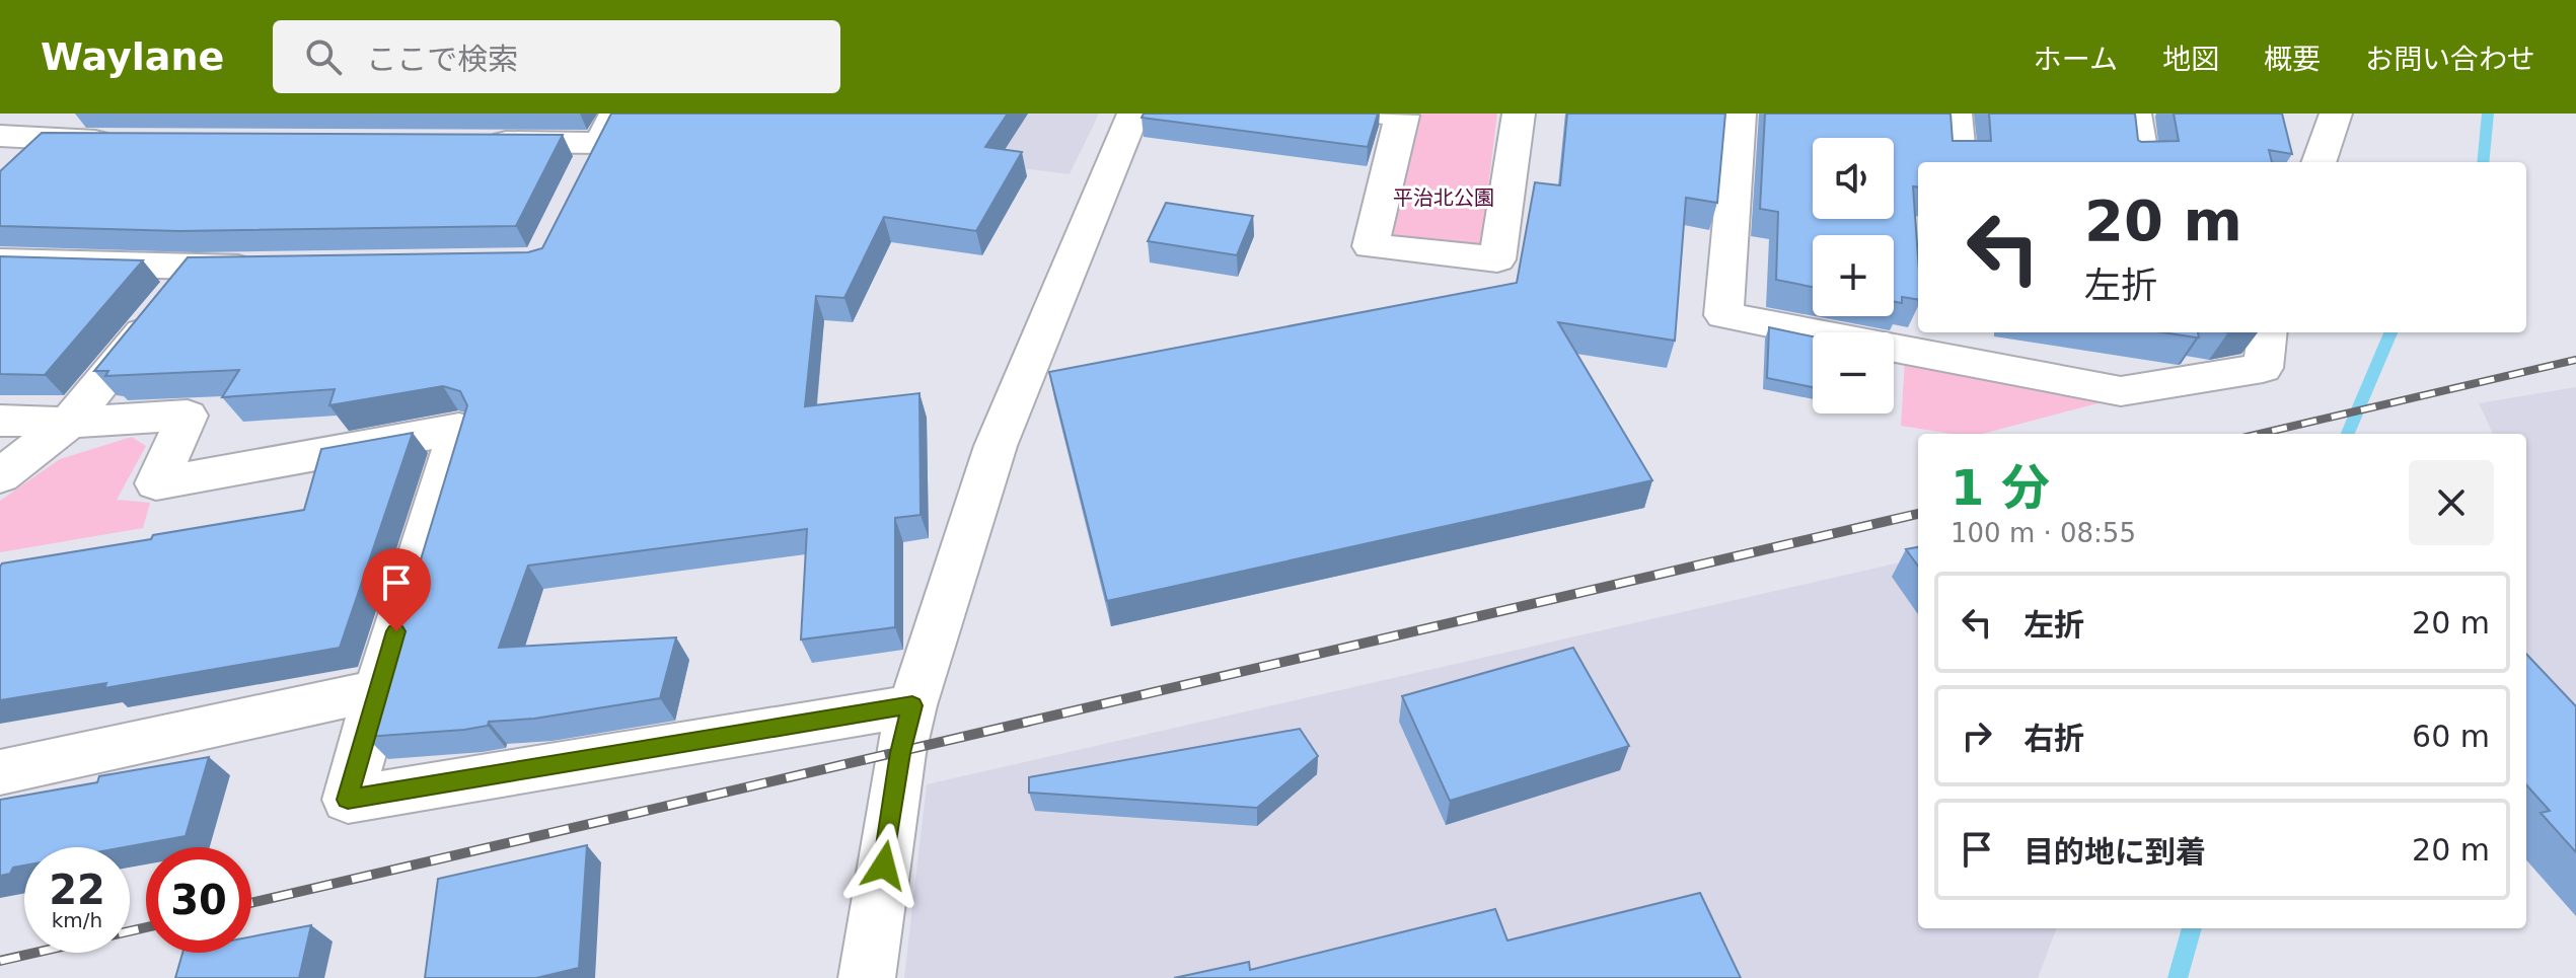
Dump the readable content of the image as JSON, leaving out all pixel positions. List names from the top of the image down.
{
  "parks": ["平治北公園"],
  "page": {
    "header": "Waylane",
    "search": "ここで検索",
    "nav": [
      "ホーム",
      "地図",
      "概要",
      "お問い合わせ"
    ],
    "map_buttons": ["+", "−"],
    "turn": ["20 m", "左折"],
    "heading": ["1 分", "100 m · 08:55"],
    "list": [
      {
        "name": "左折",
        "value": "20 m"
      },
      {
        "name": "右折",
        "value": "60 m"
      },
      {
        "name": "目的地に到着",
        "value": "20 m"
      }
    ],
    "speed": "22 km/h",
    "limit": "30"
  }
}
